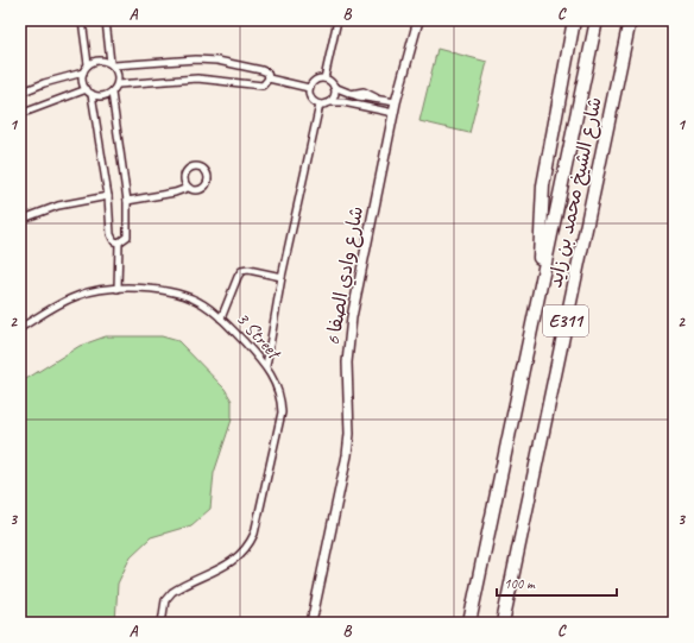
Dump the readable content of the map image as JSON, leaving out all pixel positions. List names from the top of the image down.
{
  "streets": {
    "highway": ["شارع الشيخ محمد بن زايد", "E311"],
    "main road": ["شارع وادي الصفا 6"],
    "street": ["3 Street"]
  },
  "scale_bar": "100 m",
  "grid": {
    "columns": ["A", "B", "C"],
    "rows": ["1", "2", "3"]
  }
}
